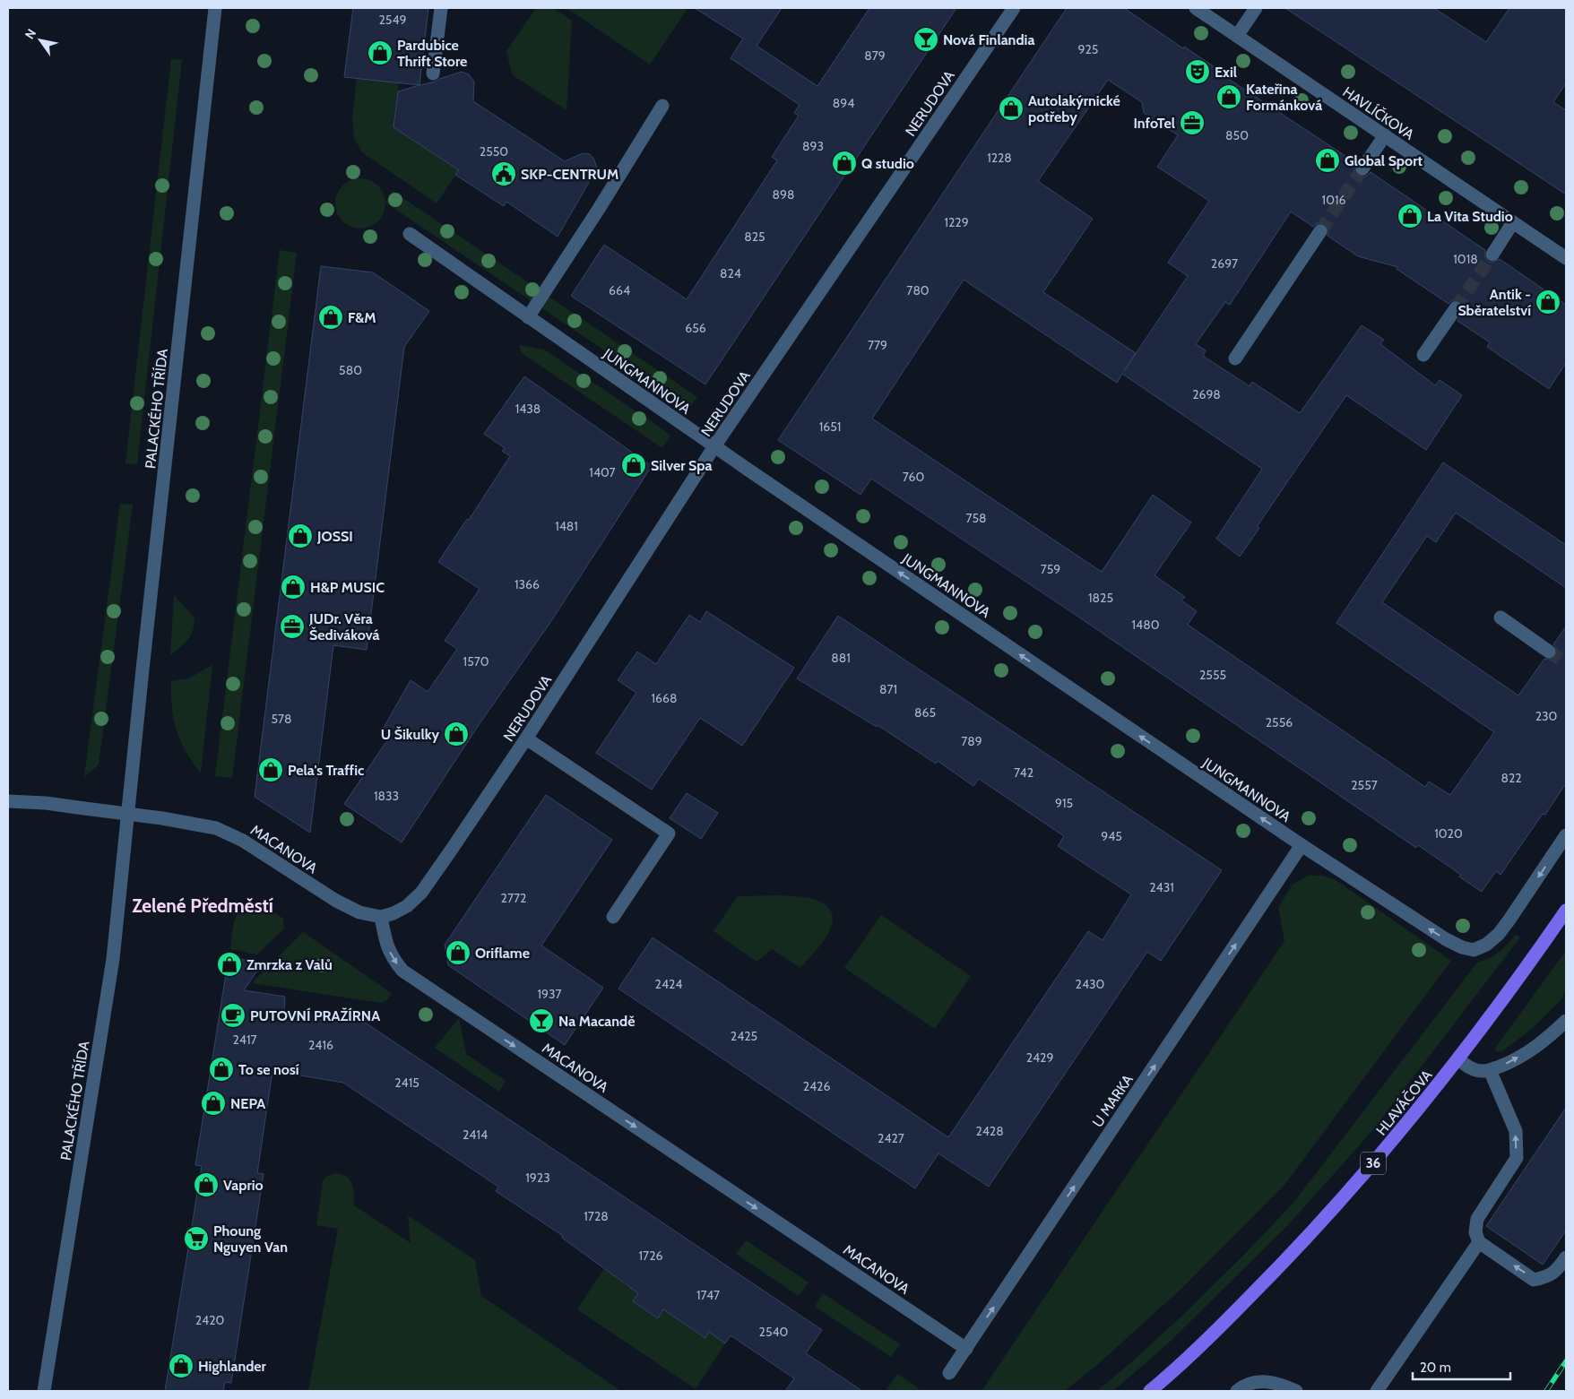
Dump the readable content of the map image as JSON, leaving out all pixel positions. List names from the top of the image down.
{
  "streets": {
    "main road": ["HLAVÁČOVA", "36"],
    "street": [
      "NERUDOVA",
      "HAVLÍČKOVA",
      "JUNGMANNOVA",
      "PALACKÉHO TŘÍDA",
      "MACANOVA",
      "U MARKA"
    ]
  },
  "crossings": [
    ["NERUDOVA", "JUNGMANNOVA"],
    ["NERUDOVA", "MACANOVA"],
    ["JUNGMANNOVA", "U MARKA"],
    ["PALACKÉHO TŘÍDA", "MACANOVA"],
    ["MACANOVA", "U MARKA"]
  ],
  "one_way": ["JUNGMANNOVA", "MACANOVA", "U MARKA"],
  "districts": ["Zelené Předměstí"],
  "places": {
    "bar": ["Nová Finlandia", "Na Macandě"],
    "shop": [
      "Pardubice Thrift Store",
      "Kateřina Formánková",
      "Autolakýrnické potřeby",
      "Global Sport",
      "Q studio",
      "La Vita Studio",
      "Antik - Sběratelství",
      "F&M",
      "Silver Spa",
      "JOSSI",
      "H&P MUSIC",
      "U Šikulky",
      "Pela's Traffic",
      "Oriflame",
      "Zmrzka z Valů",
      "To se nosí",
      "NEPA",
      "Vaprio",
      "Highlander"
    ],
    "theatre": ["Exil"],
    "office": ["InfoTel", "JUDr. Věra Šediváková"],
    "public building": ["SKP-CENTRUM"],
    "cafe": ["PUTOVNÍ PRAŽÍRNA"],
    "supermarket": ["Phoung Nguyen Van"]
  },
  "house_numbers": [
    "2549",
    "925",
    "879",
    "894",
    "850",
    "893",
    "2550",
    "1228",
    "898",
    "1016",
    "1229",
    "825",
    "1018",
    "2697",
    "824",
    "664",
    "780",
    "656",
    "779",
    "580",
    "2698",
    "1438",
    "1651",
    "1407",
    "760",
    "758",
    "1481",
    "759",
    "1366",
    "1825",
    "1480",
    "881",
    "1570",
    "2555",
    "871",
    "1668",
    "865",
    "230",
    "578",
    "2556",
    "789",
    "742",
    "822",
    "2557",
    "1833",
    "915",
    "1020",
    "945",
    "2431",
    "2772",
    "2424",
    "2430",
    "1937",
    "2425",
    "2417",
    "2416",
    "2429",
    "2415",
    "2426",
    "2428",
    "2414",
    "2427",
    "1923",
    "1728",
    "1726",
    "1747",
    "2420",
    "2540"
  ],
  "scale_bar": "20 m",
  "north": "top left"
}
